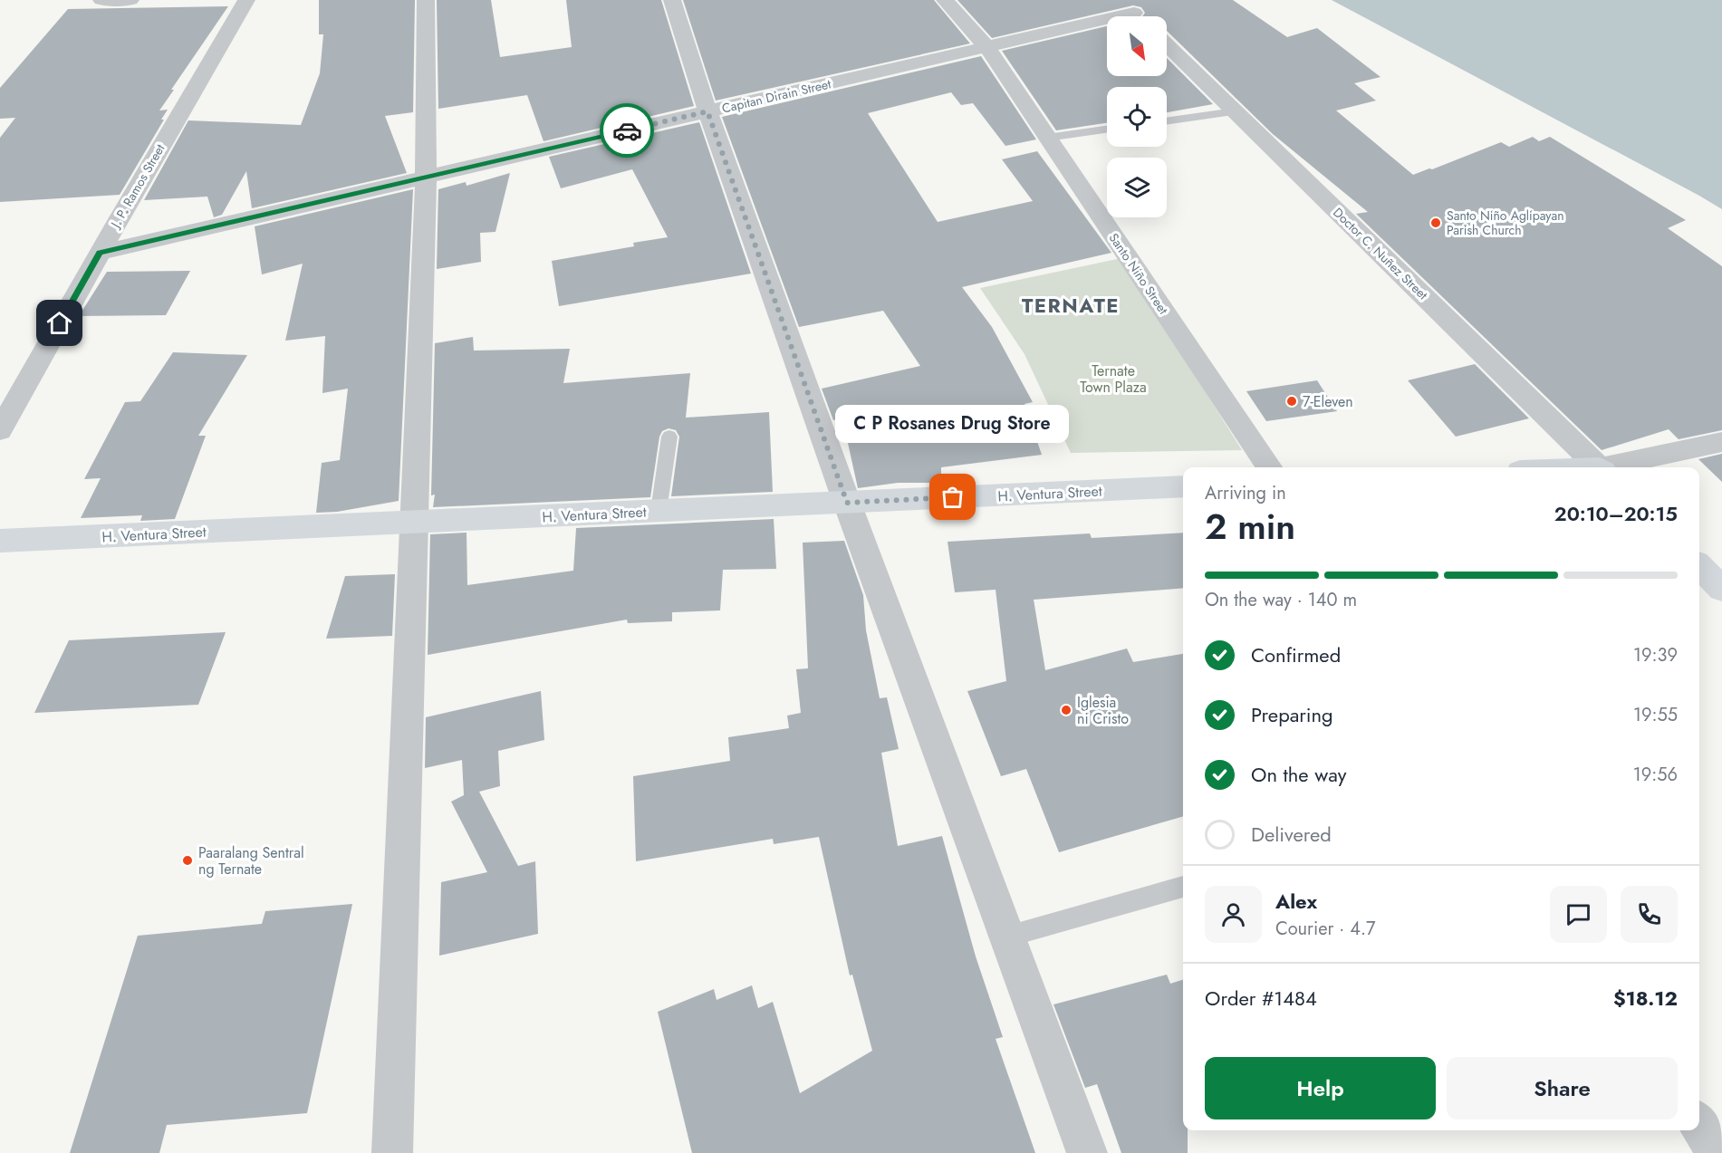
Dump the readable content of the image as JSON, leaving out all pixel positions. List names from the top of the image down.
{
  "streets": {
    "main road": ["H. Ventura Street"],
    "street": [
      "Capitan Dirain Street",
      "J. P. Ramos Street",
      "Doctor C. Nuñez Street",
      "Santo Niño Street"
    ]
  },
  "crossings": [
    ["Capitan Dirain Street", "J. P. Ramos Street"],
    ["Capitan Dirain Street", "Santo Niño Street"]
  ],
  "districts": ["TERNATE"],
  "parks": ["Ternate Town Plaza"],
  "places": [
    "Santo Niño Aglipayan Parish Church",
    "7-Eleven",
    "C P Rosanes Drug Store",
    "Iglesia ni Cristo",
    "Paaralang Sentral ng Ternate"
  ],
  "north": "bottom right",
  "page": {
    "bubble": "C P Rosanes Drug Store",
    "heading": ["2 min", "Arriving in", "20:10–20:15"],
    "panel": [
      "Alex",
      "Courier · 4.7",
      "Order #1484",
      "$18.12"
    ],
    "bar": "On the way · 140 m",
    "list": [
      ["Confirmed", "19:39"],
      ["Preparing", "19:55"],
      ["On the way", "19:56"],
      "Delivered"
    ],
    "buttons": ["Help", "Share"]
  }
}
